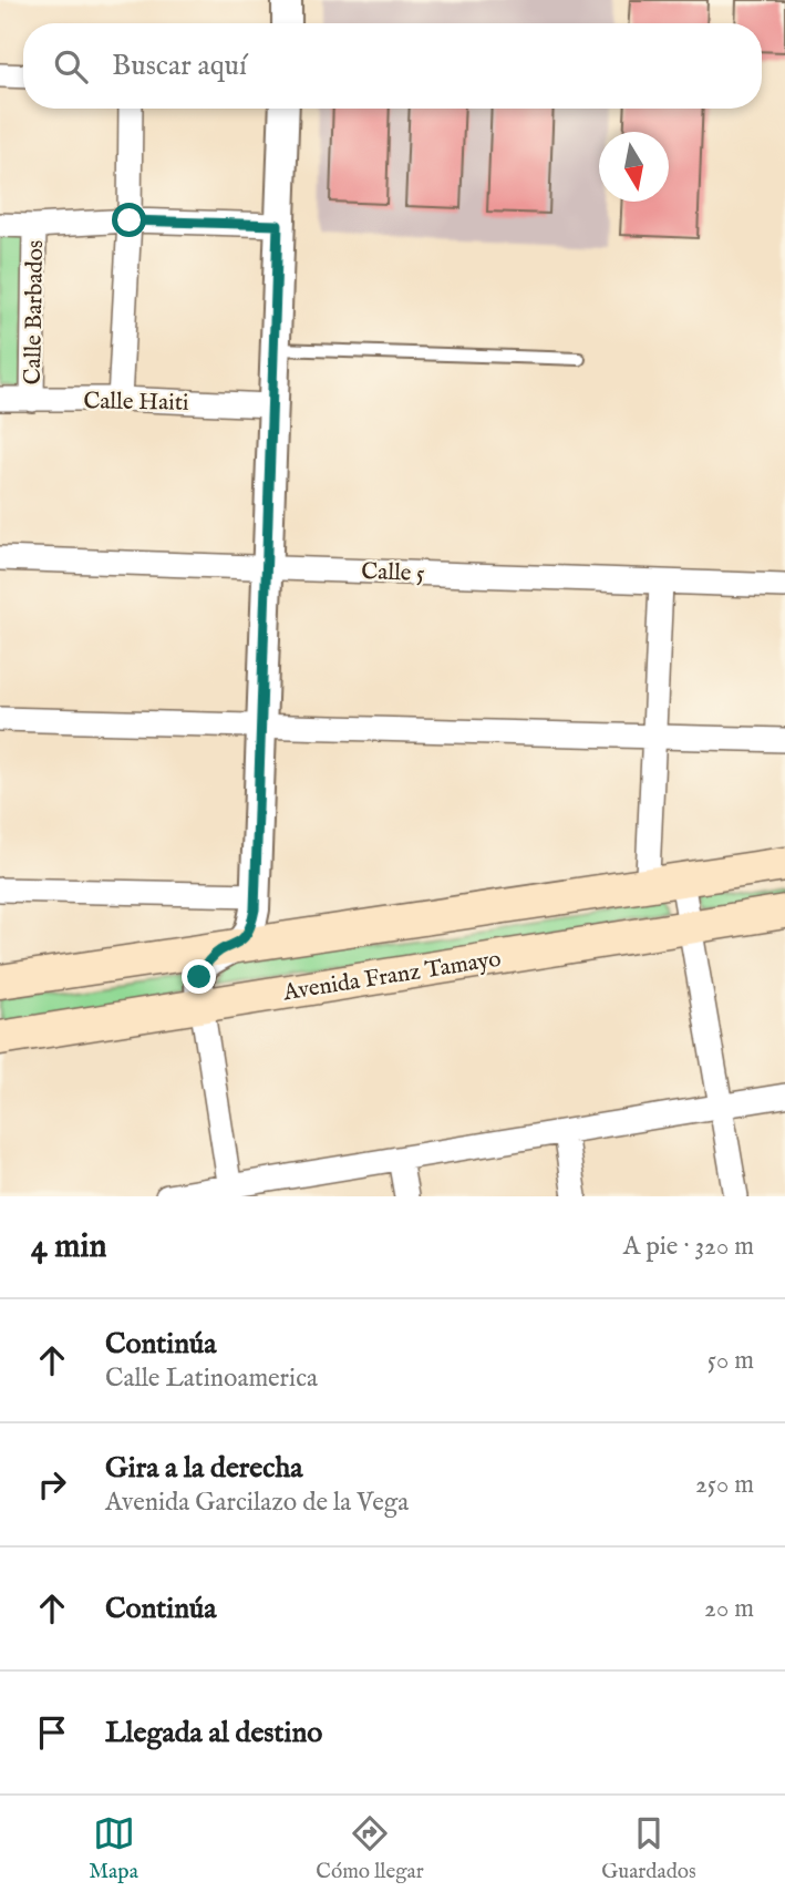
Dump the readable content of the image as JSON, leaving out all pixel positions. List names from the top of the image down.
{
  "streets": {
    "main road": ["Avenida Franz Tamayo"],
    "street": ["Calle Barbados", "Calle Haiti", "Calle 5"]
  },
  "crossings": [
    ["Calle Barbados", "Calle Haiti"]
  ],
  "north": "bottom",
  "page": {
    "search": "Buscar aquí",
    "heading": ["4 min", "A pie · 320 m"],
    "list": [
      ["Continúa", "Calle Latinoamerica", "50 m"],
      ["Gira a la derecha", "Avenida Garcilazo de la Vega", "250 m"],
      ["Continúa", "20 m"],
      "Llegada al destino"
    ],
    "nav": ["Mapa", "Cómo llegar", "Guardados"]
  }
}
